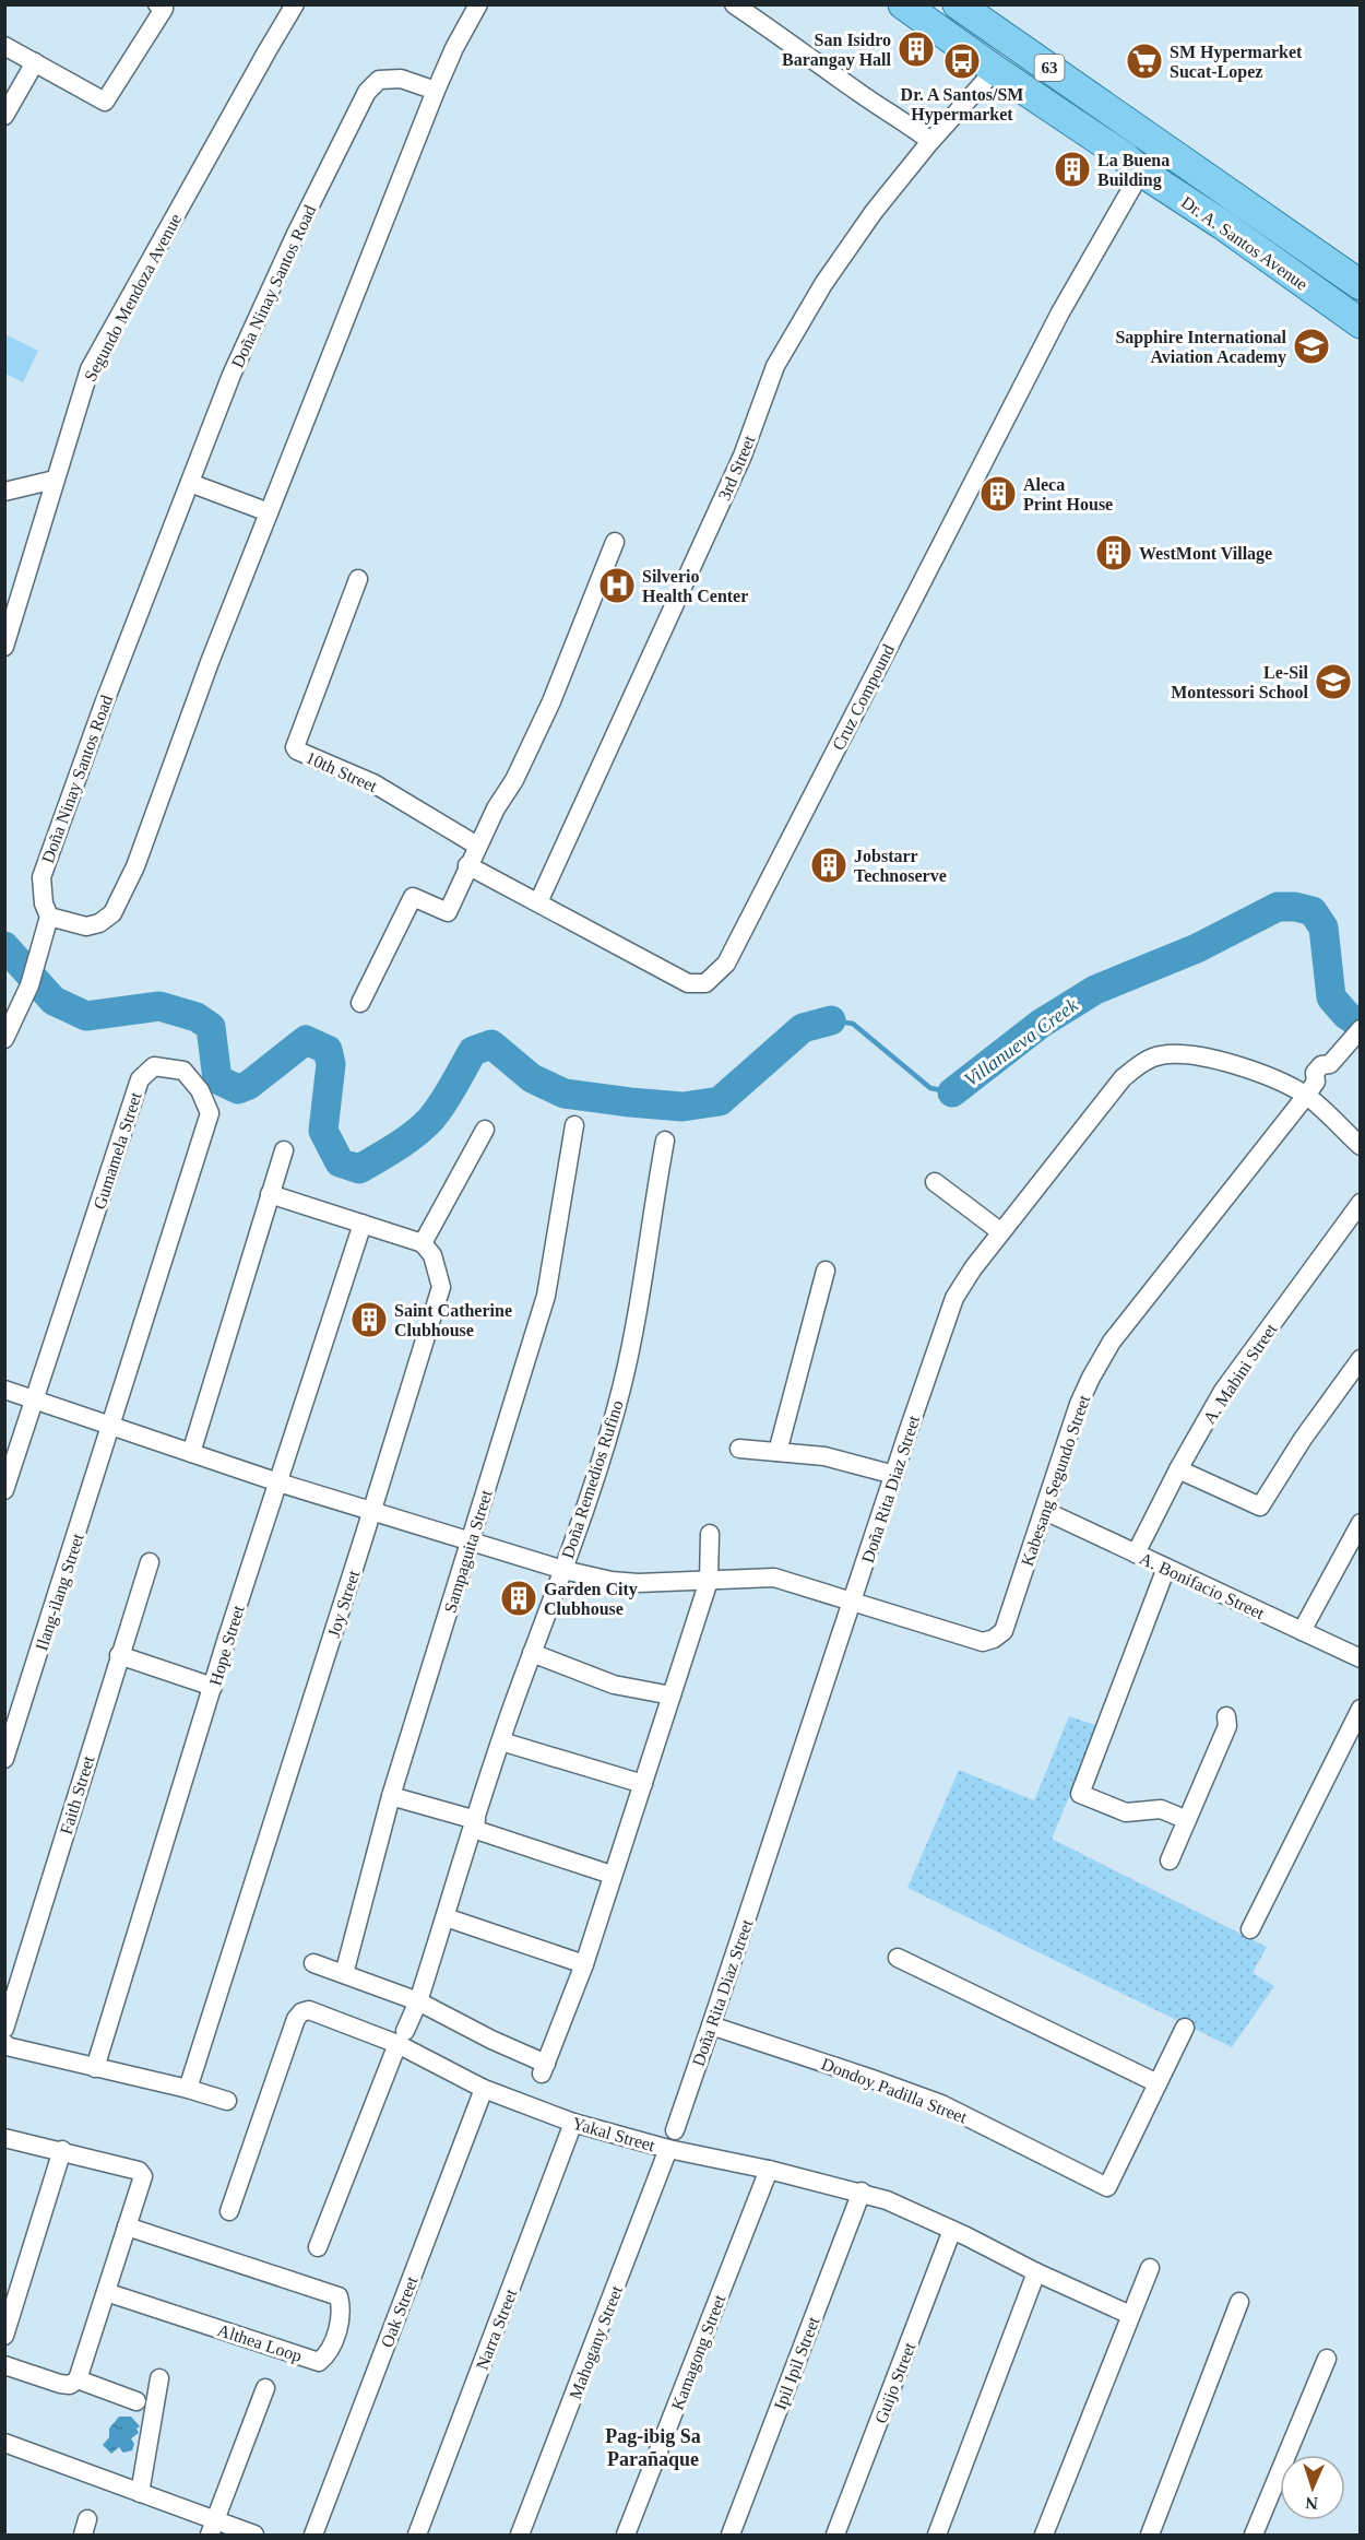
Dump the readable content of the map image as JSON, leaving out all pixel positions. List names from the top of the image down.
{
  "streets": {
    "main road": ["63", "Dr. A. Santos Avenue"],
    "street": [
      "Doña Ninay Santos Road",
      "Segundo Mendoza Avenue",
      "3rd Street",
      "Cruz Compound",
      "10th Street",
      "Gumamela Street",
      "A. Mabini Street",
      "Doña Remedios Rufino",
      "Kabesang Segundo Street",
      "Doña Rita Diaz Street",
      "Sampaguita Street",
      "A. Bonifacio Street",
      "Ilang-ilang Street",
      "Joy Street",
      "Hope Street",
      "Faith Street",
      "Dondoy Padilla Street",
      "Yakal Street",
      "Oak Street",
      "Narra Street",
      "Althea Loop",
      "Mahogany Street",
      "Kamagong Street",
      "Ipil Ipil Street",
      "Guijo Street"
    ]
  },
  "crossings": [
    ["Dr. A. Santos Avenue", "3rd Street"],
    ["Dr. A. Santos Avenue", "Cruz Compound"],
    ["3rd Street", "Cruz Compound"],
    ["Gumamela Street", "Kabesang Segundo Street"],
    ["Gumamela Street", "Ilang-ilang Street"],
    ["A. Mabini Street", "A. Bonifacio Street"],
    ["Doña Remedios Rufino", "Kabesang Segundo Street"],
    ["Doña Remedios Rufino", "Yakal Street"],
    ["Kabesang Segundo Street", "Doña Rita Diaz Street"],
    ["Kabesang Segundo Street", "Sampaguita Street"],
    ["Kabesang Segundo Street", "A. Bonifacio Street"],
    ["Kabesang Segundo Street", "Ilang-ilang Street"],
    ["Kabesang Segundo Street", "Joy Street"],
    ["Kabesang Segundo Street", "Hope Street"],
    ["Doña Rita Diaz Street", "Dondoy Padilla Street"],
    ["Yakal Street", "Oak Street"],
    ["Yakal Street", "Narra Street"],
    ["Yakal Street", "Mahogany Street"],
    ["Yakal Street", "Kamagong Street"],
    ["Yakal Street", "Ipil Ipil Street"],
    ["Yakal Street", "Guijo Street"]
  ],
  "districts": ["Pag-ibig Sa Parañaque"],
  "water": ["Villanueva Creek"],
  "places": {
    "building": [
      "San Isidro Barangay Hall",
      "La Buena Building",
      "Aleca Print House",
      "WestMont Village",
      "Jobstarr Technoserve",
      "Saint Catherine Clubhouse",
      "Garden City Clubhouse"
    ],
    "bus stop": ["Dr. A Santos/SM Hypermarket"],
    "supermarket": ["SM Hypermarket Sucat-Lopez"],
    "school or university": ["Sapphire International Aviation Academy", "Le-Sil Montessori School"],
    "hospital": ["Silverio Health Center"]
  },
  "north": "bottom"
}
